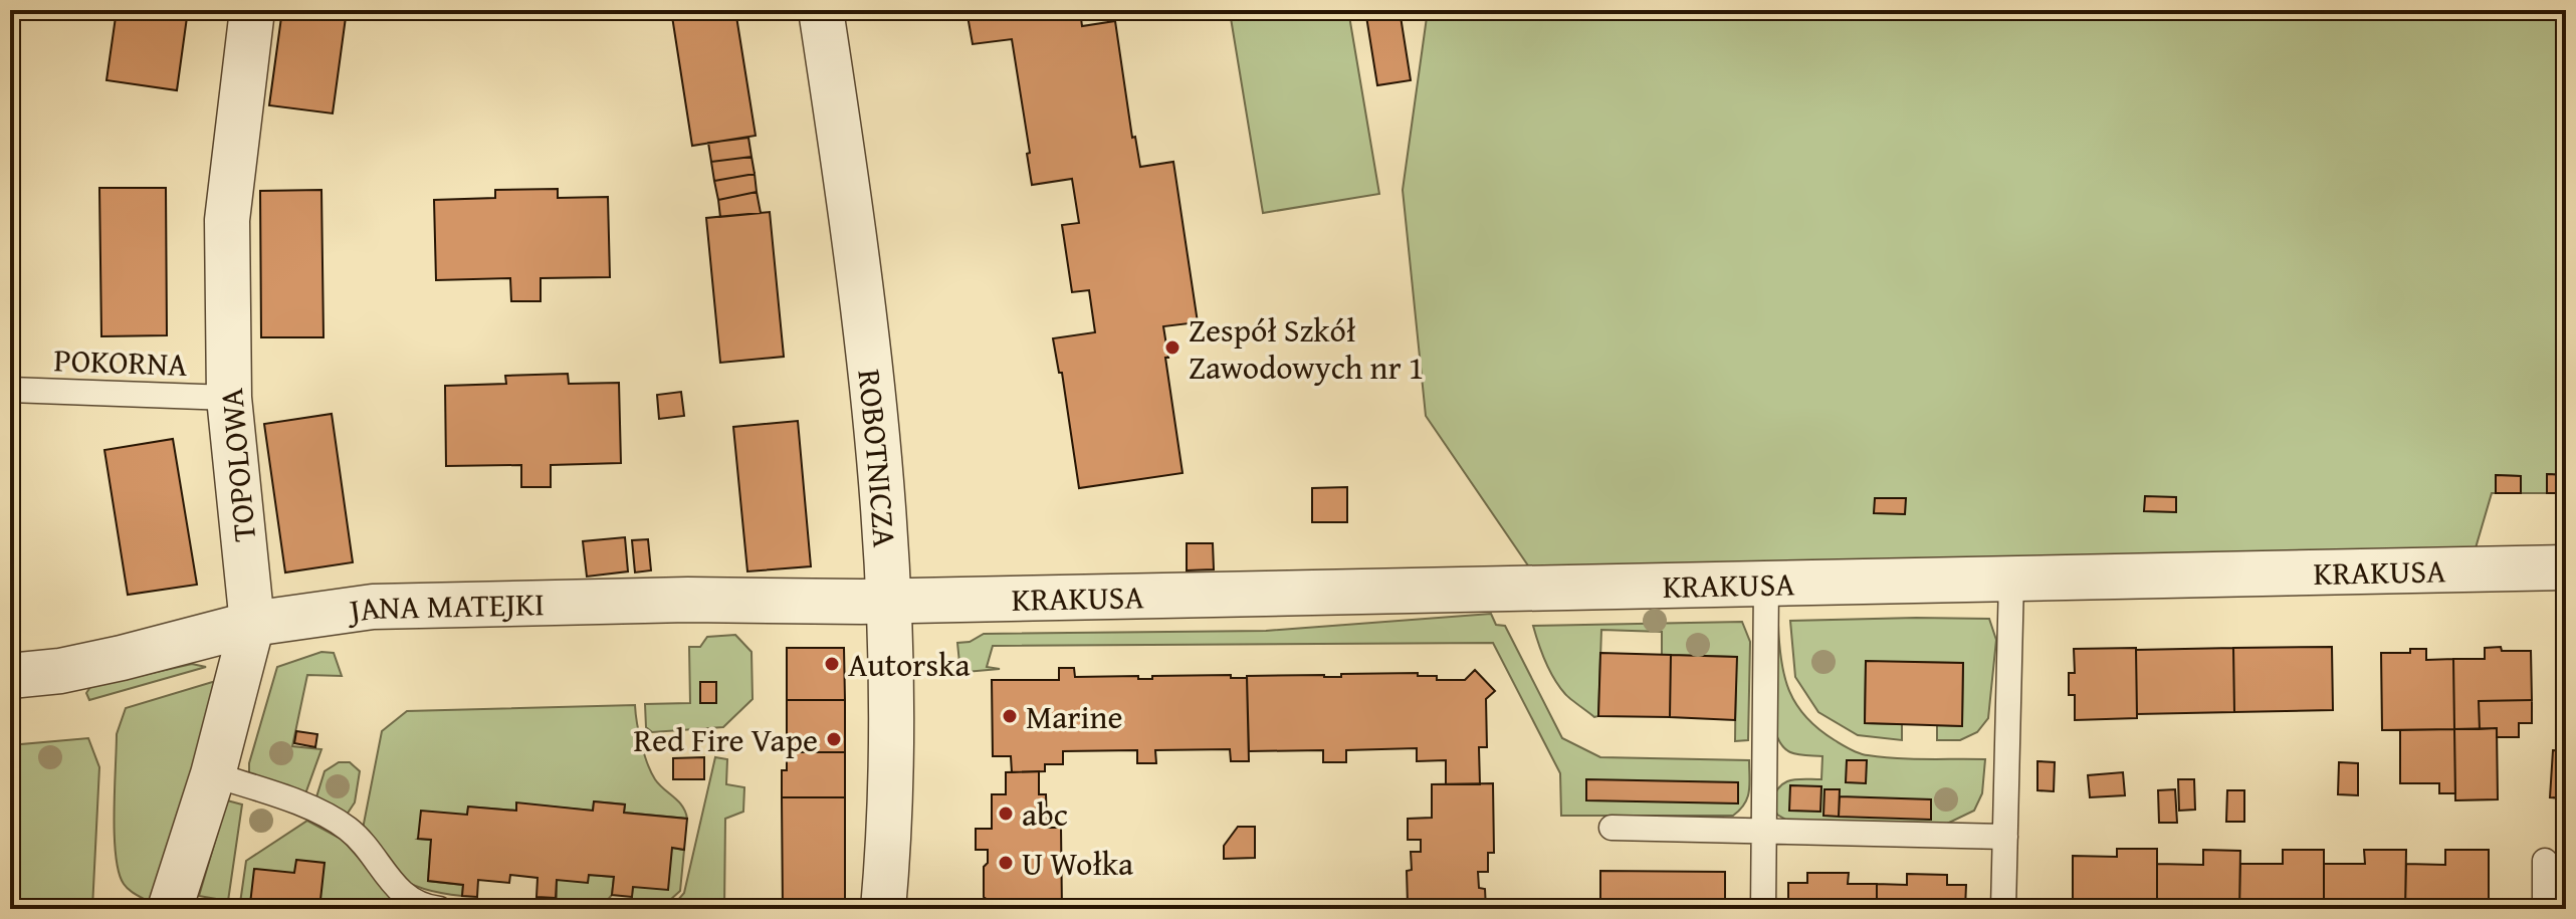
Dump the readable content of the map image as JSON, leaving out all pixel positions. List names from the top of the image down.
{
  "streets": {
    "street": [
      "ROBOTNICZA",
      "TOPOLOWA",
      "KRAKUSA",
      "JANA MATEJKI"
    ],
    "lane": ["POKORNA"]
  },
  "crossings": [
    ["POKORNA", "TOPOLOWA"],
    ["ROBOTNICZA", "KRAKUSA"],
    ["ROBOTNICZA", "JANA MATEJKI"],
    ["TOPOLOWA", "JANA MATEJKI"],
    ["KRAKUSA", "JANA MATEJKI"]
  ],
  "places": [
    "Zespół Szkół Zawodowych nr 1",
    "Autorska",
    "Marine",
    "Red Fire Vape",
    "abc",
    "U Wołka"
  ]
}
